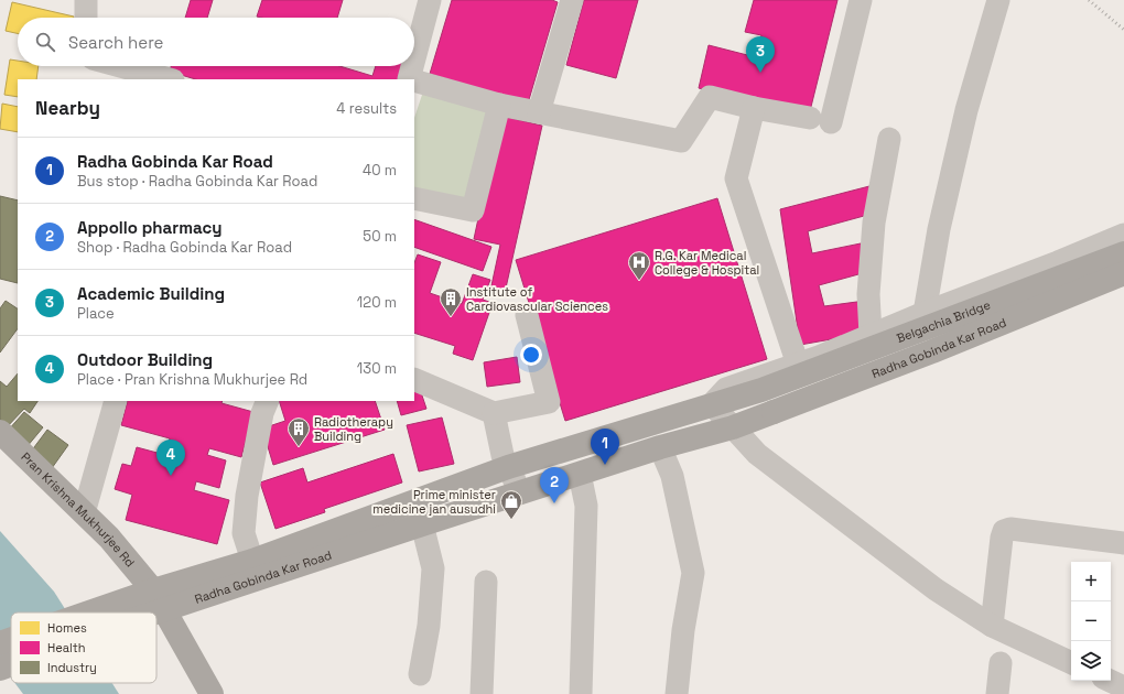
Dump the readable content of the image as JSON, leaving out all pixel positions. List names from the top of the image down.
{
  "streets": {
    "main road": ["Belgachia Bridge", "Radha Gobinda Kar Road", "Pran Krishna Mukhurjee Rd"]
  },
  "crossings": [
    ["Belgachia Bridge", "Radha Gobinda Kar Road"],
    ["Radha Gobinda Kar Road", "Pran Krishna Mukhurjee Rd"]
  ],
  "places": {
    "hospital": ["R.G. Kar Medical College & Hospital"],
    "building": ["Institute of Cardiovascular Sciences", "Radiotherapy Building"],
    "shop": ["Prime minister medicine jan ausudhi"]
  },
  "legend": ["Homes", "Health", "Industry"],
  "page": {
    "search": "Search here",
    "pins": [
      "3",
      "1",
      "4",
      "2"
    ],
    "heading": ["Nearby", "4 results"],
    "list": [
      {
        "mark": "1",
        "name": "Radha Gobinda Kar Road",
        "note": "Bus stop · Radha Gobinda Kar Road",
        "value": "40 m"
      },
      {
        "mark": "2",
        "name": "Appollo pharmacy",
        "note": "Shop · Radha Gobinda Kar Road",
        "value": "50 m"
      },
      {
        "mark": "3",
        "name": "Academic Building",
        "note": "Place",
        "value": "120 m"
      },
      {
        "mark": "4",
        "name": "Outdoor Building",
        "note": "Place · Pran Krishna Mukhurjee Rd",
        "value": "130 m"
      }
    ],
    "map_buttons": ["+", "−"]
  }
}
